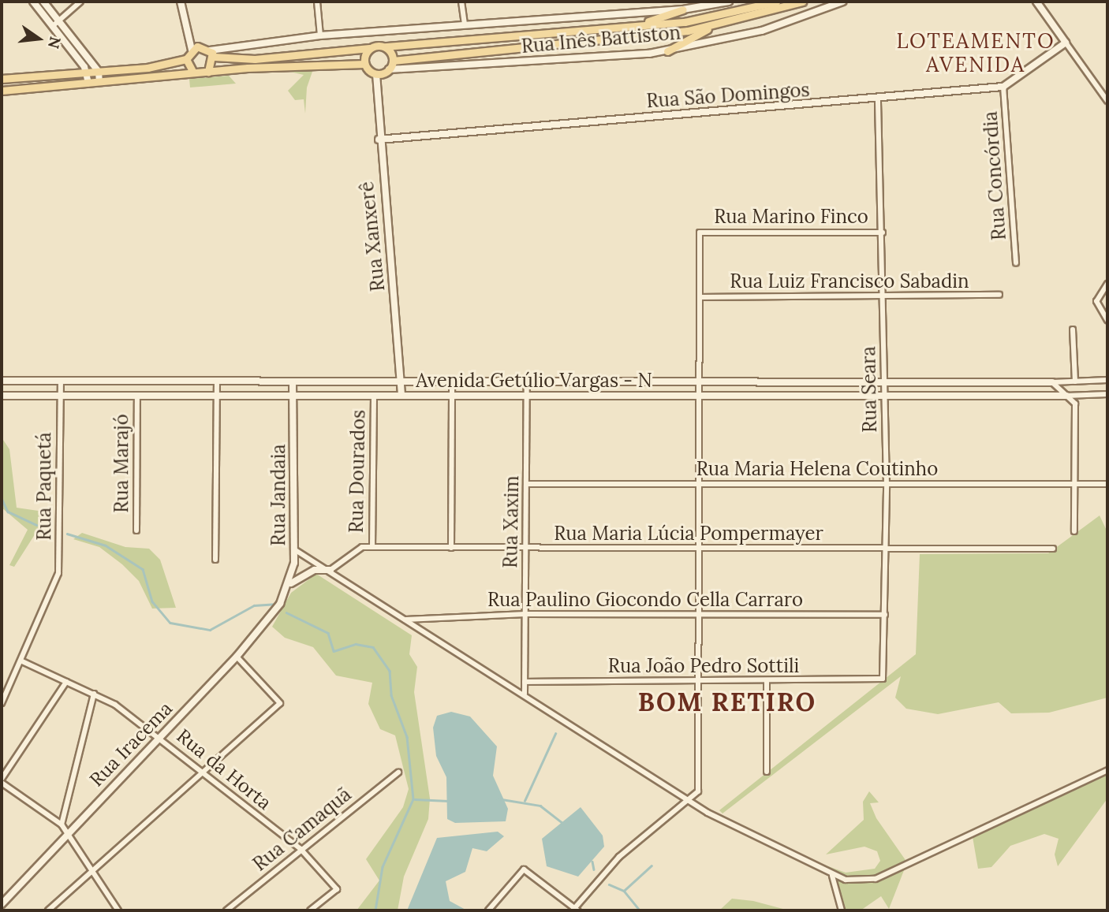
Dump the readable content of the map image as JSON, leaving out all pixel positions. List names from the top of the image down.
{
  "streets": {
    "street": [
      "Rua Inês Battiston",
      "Rua São Domingos",
      "Rua Concórdia",
      "Rua Marino Finco",
      "Rua Xanxerê",
      "Rua Luiz Francisco Sabadin",
      "Avenida Getúlio Vargas - N",
      "Rua Seara",
      "Rua Marajó",
      "Rua Maria Helena Coutinho",
      "Rua Dourados",
      "Rua Paquetá",
      "Rua Jandaia",
      "Rua Xaxim",
      "Rua Maria Lúcia Pompermayer",
      "Rua Paulino Giocondo Cella Carraro",
      "Rua João Pedro Sottili",
      "Rua Iracema",
      "Rua da Horta",
      "Rua Camaquã"
    ]
  },
  "crossings": [
    ["Rua Inês Battiston", "Rua Xanxerê"],
    ["Rua São Domingos", "Rua Concórdia"],
    ["Rua São Domingos", "Rua Xanxerê"],
    ["Rua São Domingos", "Rua Seara"],
    ["Rua Marino Finco", "Rua Luiz Francisco Sabadin"],
    ["Rua Marino Finco", "Rua Seara"],
    ["Rua Xanxerê", "Avenida Getúlio Vargas - N"],
    ["Rua Luiz Francisco Sabadin", "Rua Seara"],
    ["Avenida Getúlio Vargas - N", "Rua Seara"],
    ["Avenida Getúlio Vargas - N", "Rua Marajó"],
    ["Avenida Getúlio Vargas - N", "Rua Dourados"],
    ["Avenida Getúlio Vargas - N", "Rua Paquetá"],
    ["Avenida Getúlio Vargas - N", "Rua Jandaia"],
    ["Avenida Getúlio Vargas - N", "Rua Xaxim"],
    ["Rua Seara", "Rua Maria Helena Coutinho"],
    ["Rua Seara", "Rua Maria Lúcia Pompermayer"],
    ["Rua Seara", "Rua Paulino Giocondo Cella Carraro"],
    ["Rua Seara", "Rua João Pedro Sottili"],
    ["Rua Maria Helena Coutinho", "Rua Xaxim"],
    ["Rua Dourados", "Rua Maria Lúcia Pompermayer"],
    ["Rua Paquetá", "Rua da Horta"],
    ["Rua Jandaia", "Rua Iracema"],
    ["Rua Xaxim", "Rua Maria Lúcia Pompermayer"],
    ["Rua Xaxim", "Rua Paulino Giocondo Cella Carraro"],
    ["Rua Xaxim", "Rua João Pedro Sottili"],
    ["Rua Iracema", "Rua da Horta"],
    ["Rua da Horta", "Rua Camaquã"]
  ],
  "districts": ["LOTEAMENTO AVENIDA", "BOM RETIRO"],
  "north": "right"
}
